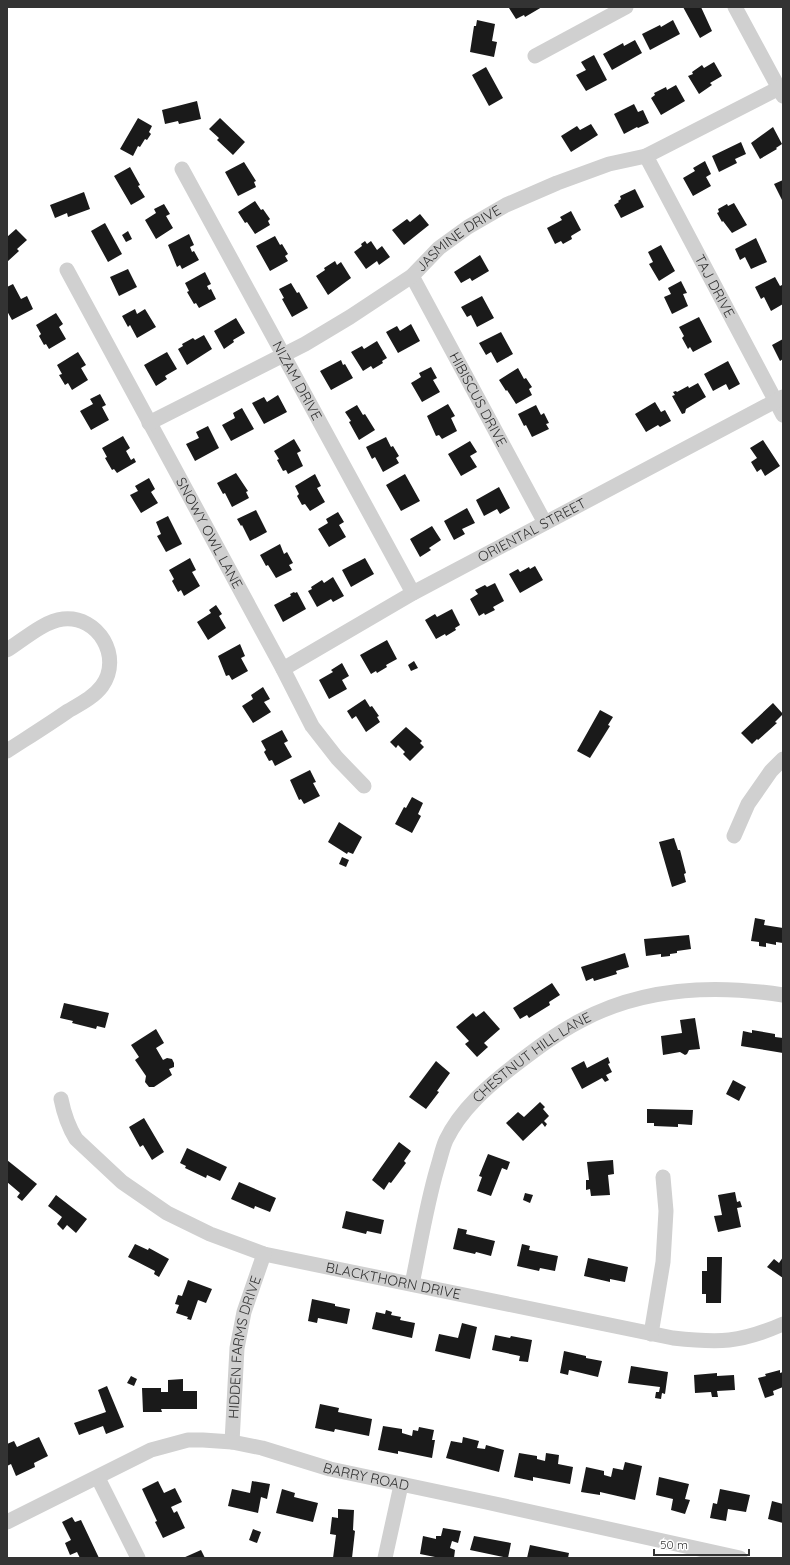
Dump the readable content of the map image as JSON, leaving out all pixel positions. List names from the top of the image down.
{
  "streets": {
    "street": [
      "JASMINE DRIVE",
      "TAJ DRIVE",
      "NIZAM DRIVE",
      "HIBISCUS DRIVE",
      "ORIENTAL STREET",
      "SNOWY OWL LANE",
      "CHESTNUT HILL LANE",
      "BLACKTHORN DRIVE",
      "HIDDEN FARMS DRIVE",
      "BARRY ROAD"
    ]
  },
  "crossings": [
    ["JASMINE DRIVE", "TAJ DRIVE"],
    ["JASMINE DRIVE", "NIZAM DRIVE"],
    ["JASMINE DRIVE", "HIBISCUS DRIVE"],
    ["JASMINE DRIVE", "SNOWY OWL LANE"],
    ["TAJ DRIVE", "ORIENTAL STREET"],
    ["NIZAM DRIVE", "ORIENTAL STREET"],
    ["HIBISCUS DRIVE", "ORIENTAL STREET"],
    ["ORIENTAL STREET", "SNOWY OWL LANE"],
    ["CHESTNUT HILL LANE", "BLACKTHORN DRIVE"],
    ["BLACKTHORN DRIVE", "HIDDEN FARMS DRIVE"],
    ["HIDDEN FARMS DRIVE", "BARRY ROAD"]
  ],
  "scale_bar": "50 m"
}
